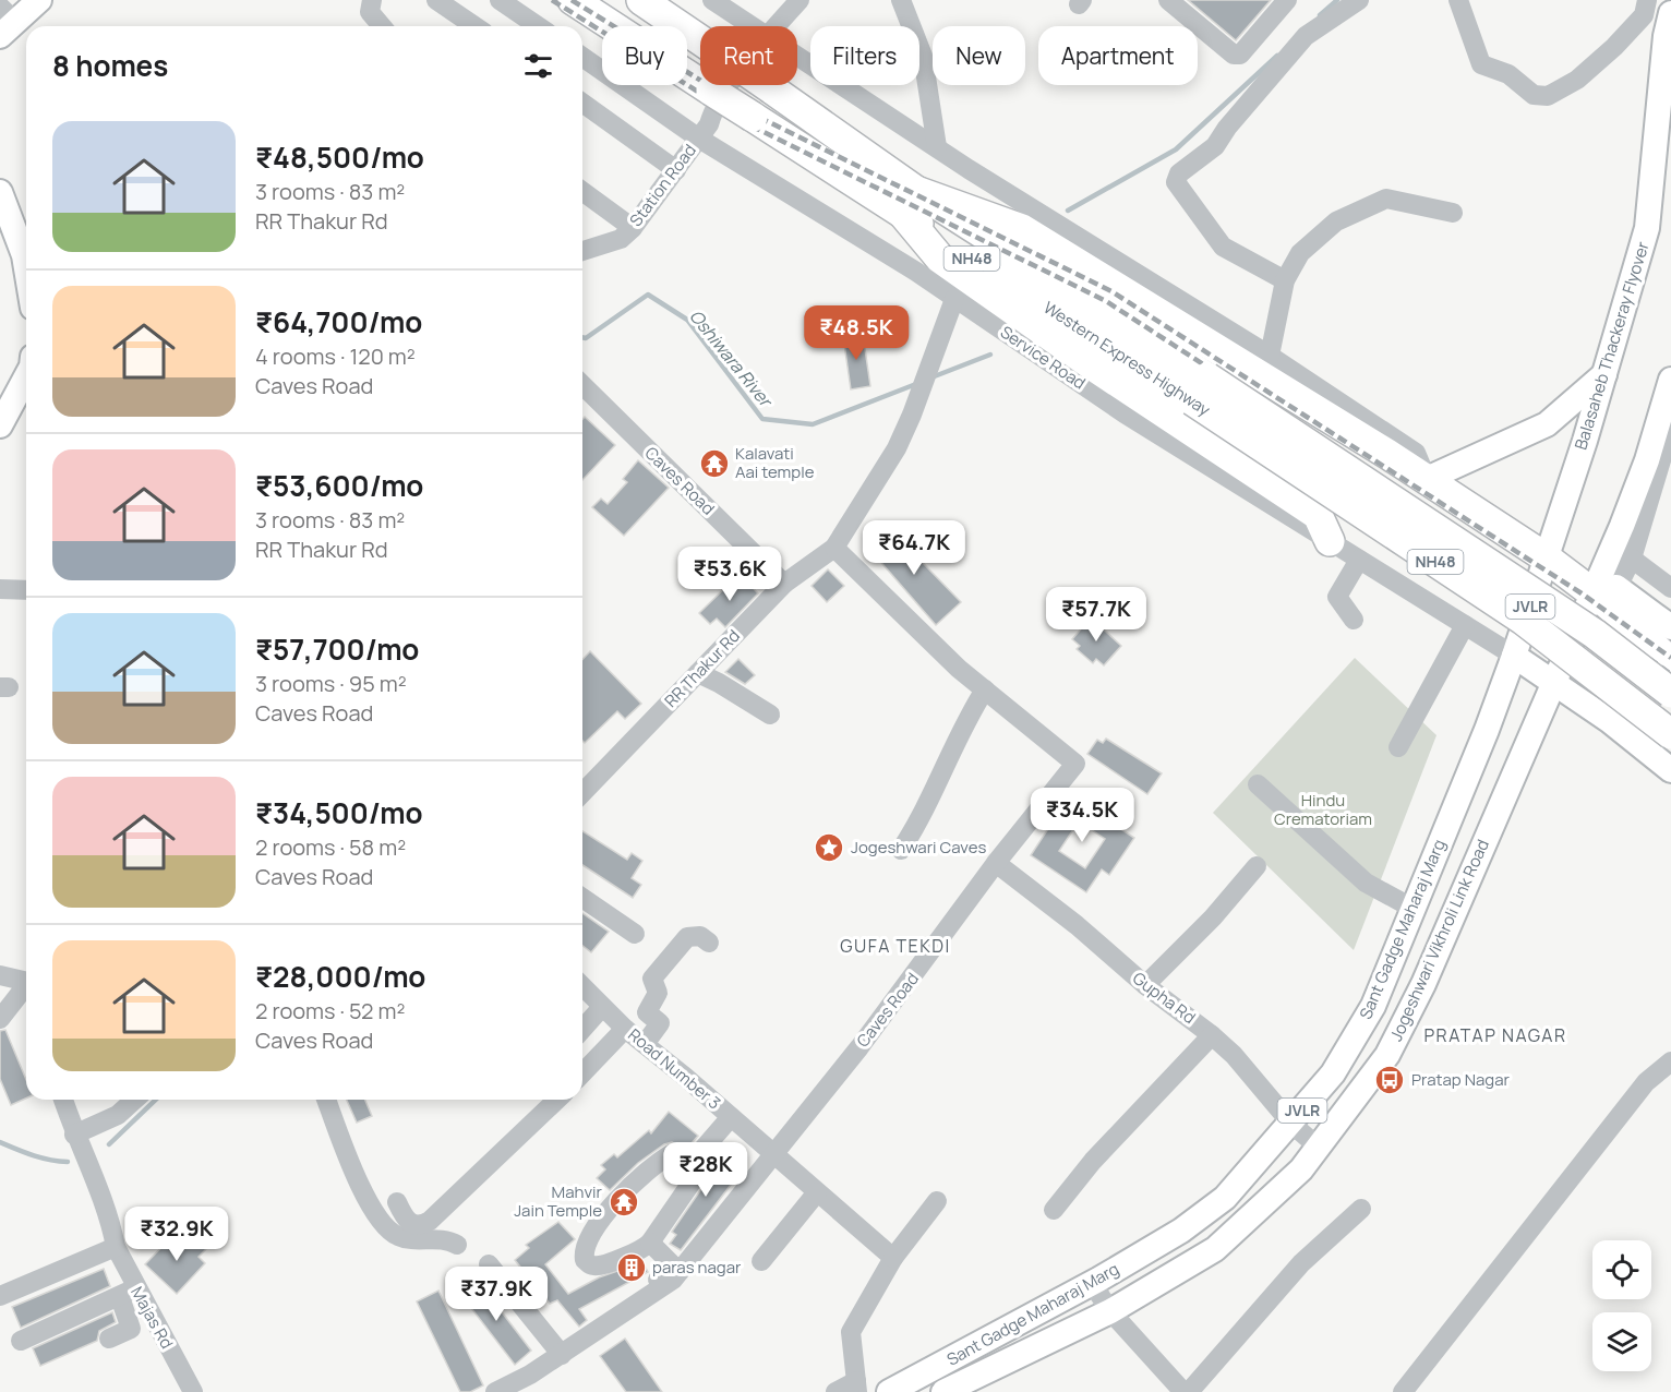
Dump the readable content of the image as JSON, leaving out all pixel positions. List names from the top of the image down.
{
  "streets": {
    "highway": ["NH48", "Western Express Highway"],
    "main road": [
      "Balasaheb Thackeray Flyover",
      "JVLR",
      "Sant Gadge Maharaj Marg",
      "Jogeshwari Vikhroli Link Road"
    ],
    "street": [
      "Station Road",
      "Service Road",
      "Caves Road",
      "RR Thakur Rd",
      "Gupha Rd",
      "Road Number 3",
      "Majas Rd"
    ]
  },
  "crossings": [
    ["Station Road", "Service Road"],
    ["Balasaheb Thackeray Flyover", "Sant Gadge Maharaj Marg"],
    ["Service Road", "RR Thakur Rd"],
    ["Service Road", "Sant Gadge Maharaj Marg"],
    ["Caves Road", "RR Thakur Rd"],
    ["Caves Road", "Gupha Rd"],
    ["Caves Road", "Road Number 3"],
    ["Sant Gadge Maharaj Marg", "Gupha Rd"],
    ["Jogeshwari Vikhroli Link Road", "Gupha Rd"]
  ],
  "districts": ["GUFA TEKDI", "PRATAP NAGAR"],
  "water": ["Oshiwara River"],
  "parks": ["Hindu Crematoriam"],
  "places": {
    "temple": ["Kalavati Aai temple", "Mahvir Jain Temple"],
    "place": ["Jogeshwari Caves"],
    "bus stop": ["Pratap Nagar"],
    "building": ["paras nagar"]
  },
  "page": {
    "chip": [
      "Buy",
      "Rent",
      "Filters",
      "New",
      "Apartment"
    ],
    "heading": "8 homes",
    "list": [
      {
        "name": "₹48,500/mo",
        "note": "3 rooms · 83 m² · RR Thakur Rd"
      },
      {
        "name": "₹64,700/mo",
        "note": "4 rooms · 120 m² · Caves Road"
      },
      {
        "name": "₹53,600/mo",
        "note": "3 rooms · 83 m² · RR Thakur Rd"
      },
      {
        "name": "₹57,700/mo",
        "note": "3 rooms · 95 m² · Caves Road"
      },
      {
        "name": "₹34,500/mo",
        "note": "2 rooms · 58 m² · Caves Road"
      },
      {
        "name": "₹28,000/mo",
        "note": "2 rooms · 52 m² · Caves Road"
      }
    ],
    "price": [
      "₹48.5K",
      "₹64.7K",
      "₹53.6K",
      "₹57.7K",
      "₹34.5K",
      "₹28K",
      "₹32.9K",
      "₹37.9K"
    ]
  }
}
